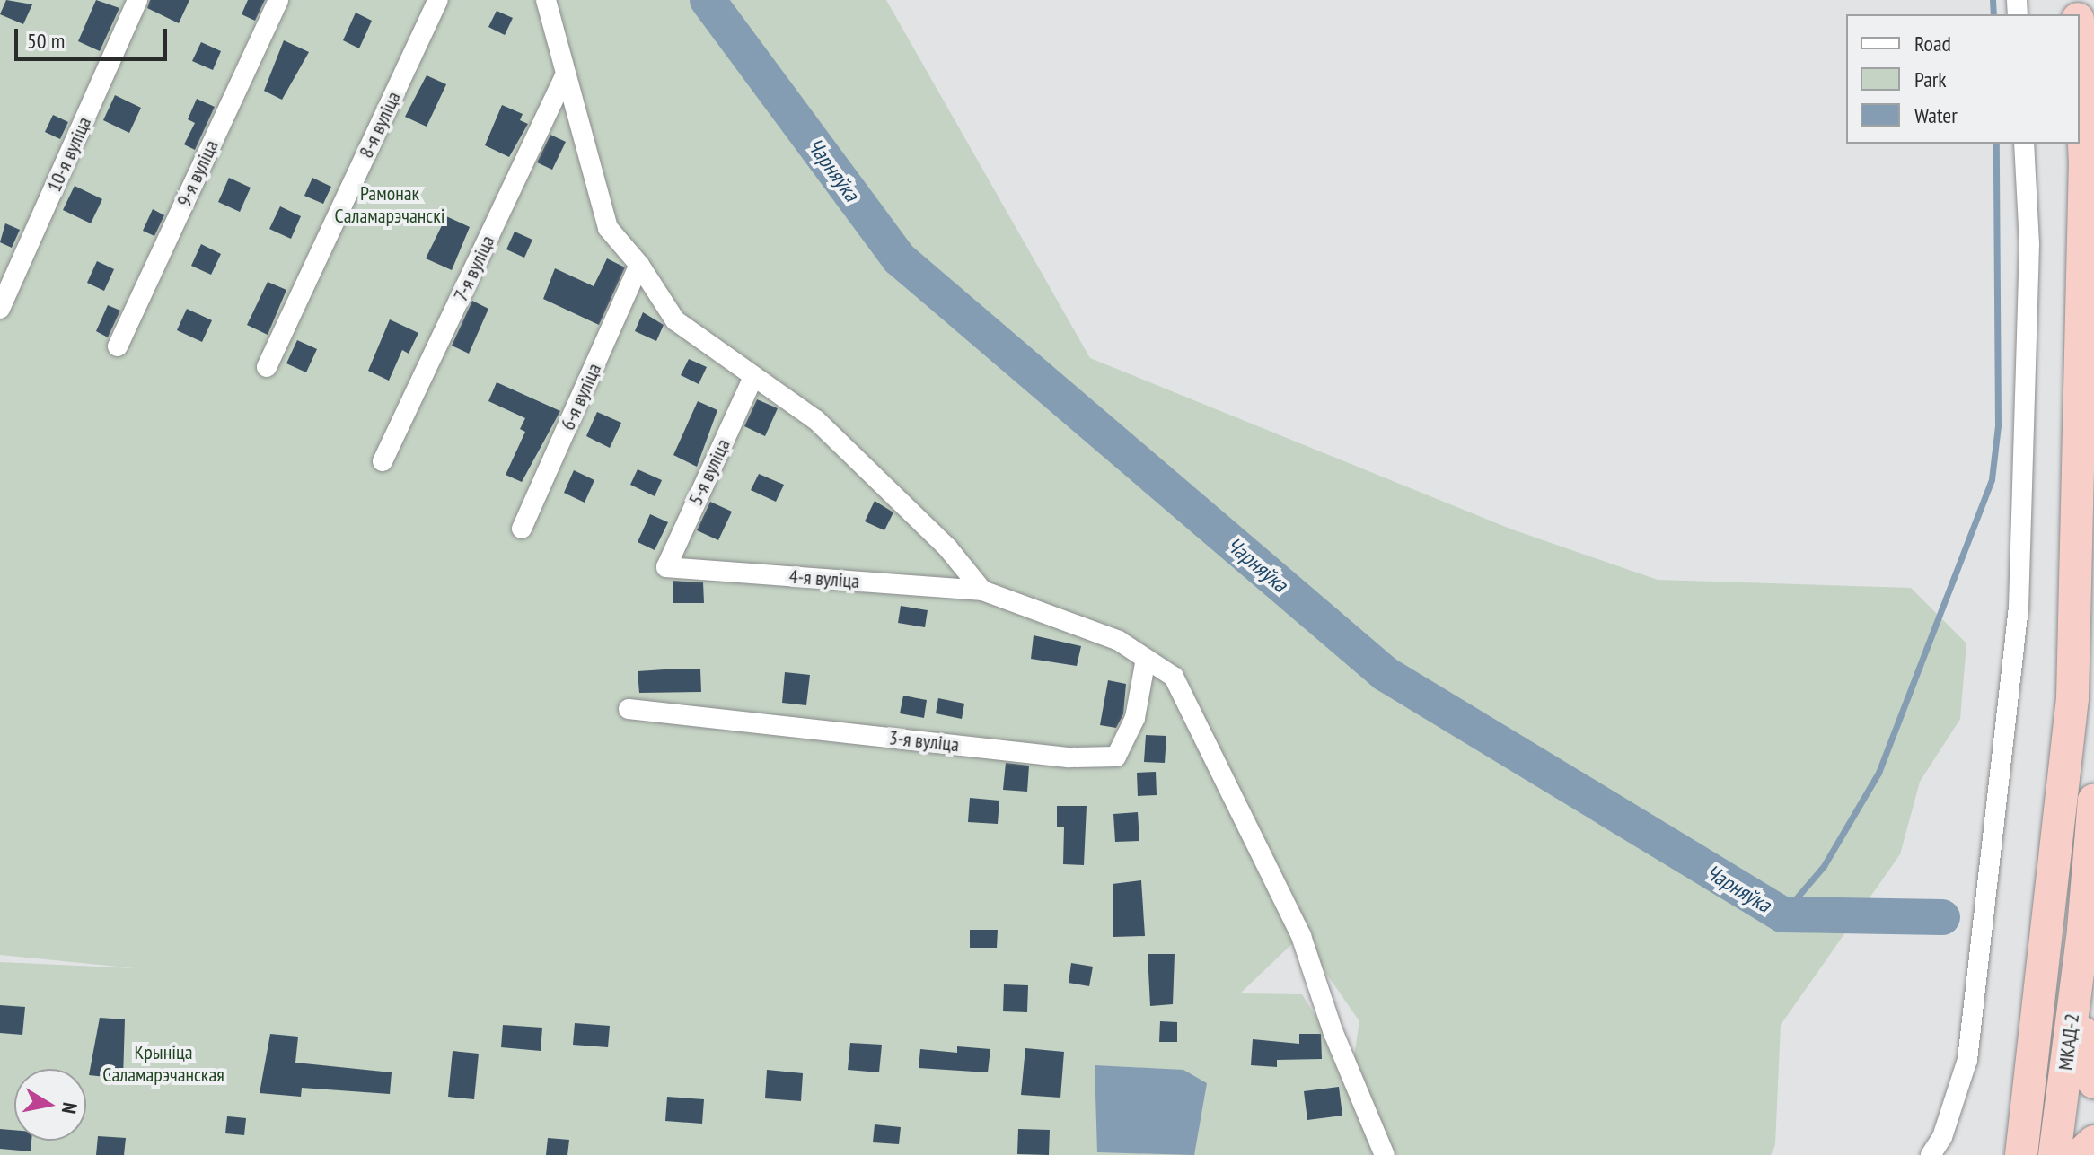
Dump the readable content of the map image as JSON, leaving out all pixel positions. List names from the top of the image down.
{
  "streets": {
    "highway": ["МКАД-2"],
    "street": [
      "8-я вуліца",
      "10-я вуліца",
      "9-я вуліца",
      "7-я вуліца",
      "6-я вуліца",
      "5-я вуліца",
      "4-я вуліца",
      "3-я вуліца"
    ]
  },
  "crossings": [
    ["5-я вуліца", "4-я вуліца"]
  ],
  "water": ["Чарняўка"],
  "parks": ["Рамонак Саламарэчанскі", "Крыніца Саламарэчанская"],
  "legend": ["Road", "Park", "Water"],
  "scale_bar": "50 m",
  "north": "right"
}
